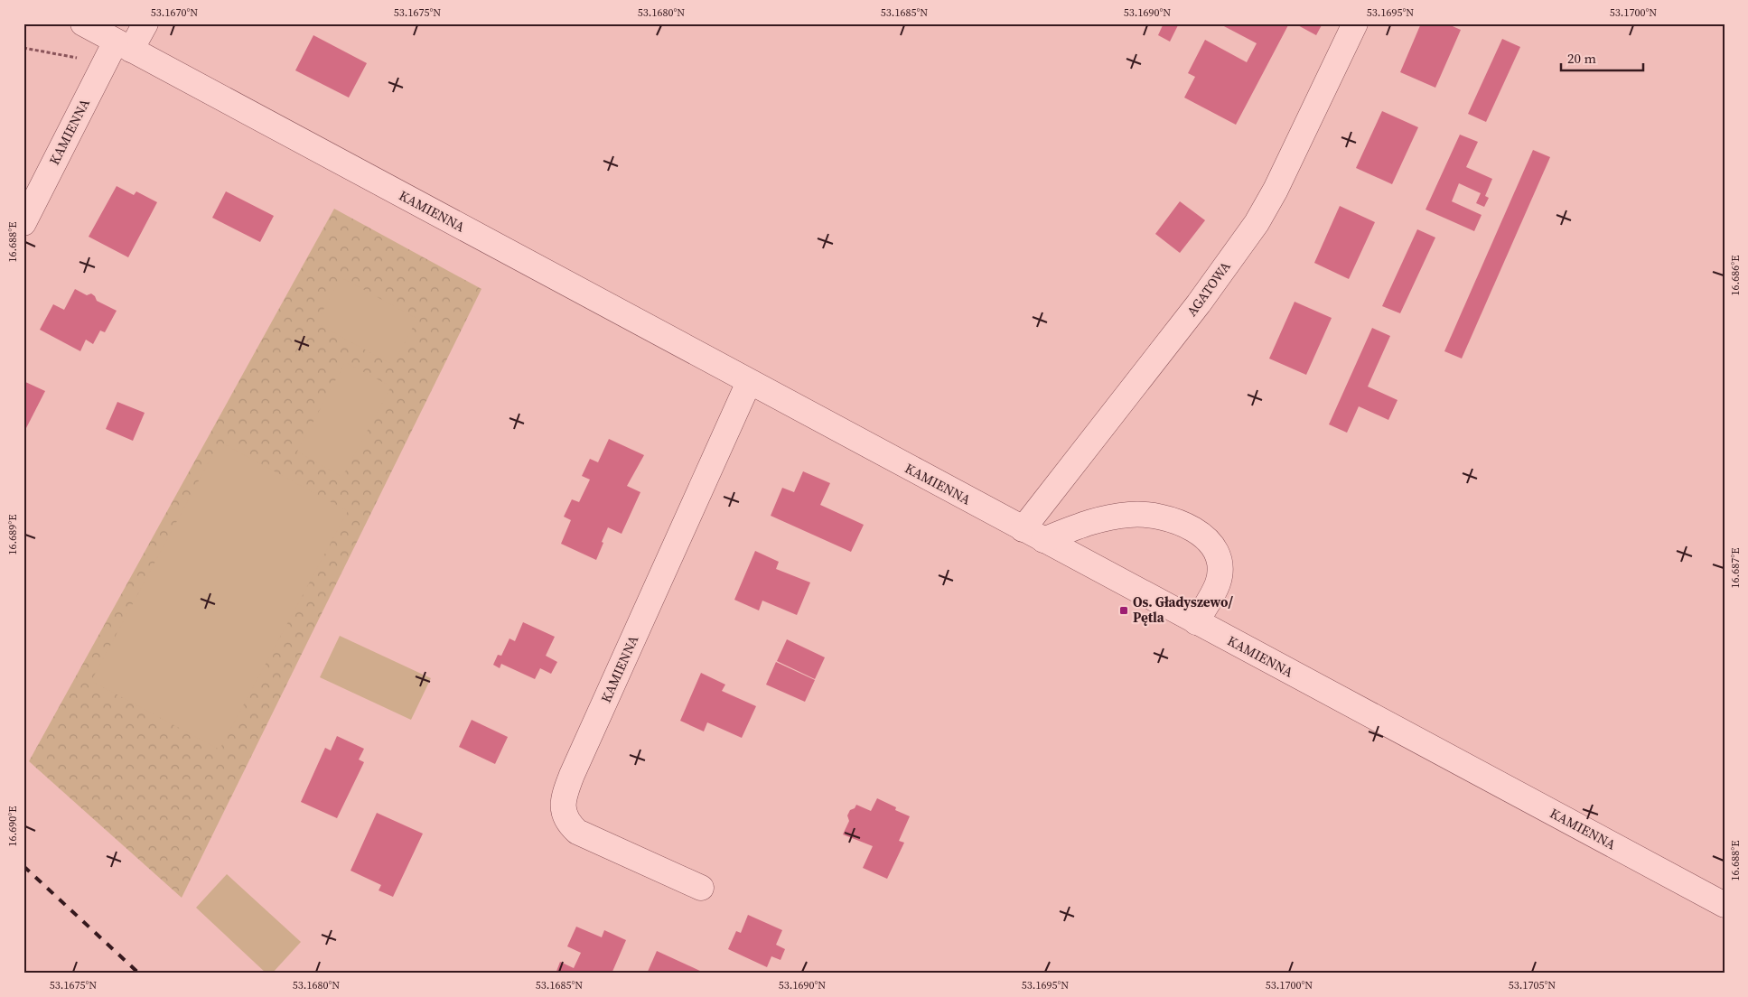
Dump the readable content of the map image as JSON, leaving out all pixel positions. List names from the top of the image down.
{
  "streets": {
    "street": ["KAMIENNA", "AGATOWA"]
  },
  "crossings": [
    ["KAMIENNA", "AGATOWA"]
  ],
  "places": {
    "transit": ["Os. Gładyszewo/ Pętla"]
  },
  "scale_bar": "20 m",
  "coordinates": [
    "53.1670°N",
    "53.1675°N",
    "53.1680°N",
    "53.1685°N",
    "53.1690°N",
    "53.1695°N",
    "53.1700°N",
    "16.688°E",
    "16.686°E",
    "16.689°E",
    "16.687°E",
    "16.690°E",
    "53.1705°N"
  ]
}
